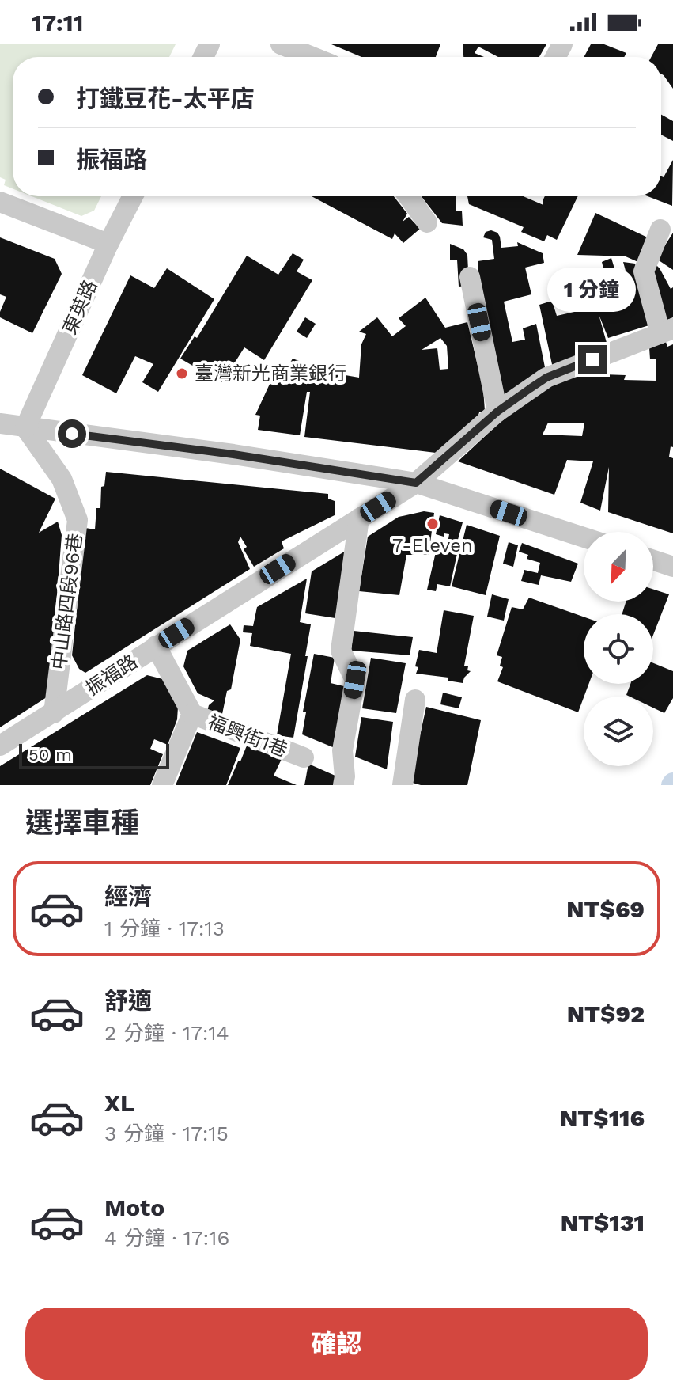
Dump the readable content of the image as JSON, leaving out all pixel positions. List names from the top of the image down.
{
  "streets": {
    "street": [
      "東英路",
      "中山路四段96巷",
      "振福路",
      "福興街1巷"
    ]
  },
  "crossings": [
    ["東英路", "中山路四段96巷"],
    ["中山路四段96巷", "振福路"]
  ],
  "places": ["臺灣新光商業銀行", "7-Eleven"],
  "scale_bar": "50 m",
  "north": "bottom left",
  "page": {
    "status": "17:11",
    "banner": ["打鐵豆花-太平店", "振福路"],
    "bubble": "1 分鐘",
    "scale": "50 m",
    "heading": "選擇車種",
    "list": [
      {
        "name": "經濟",
        "note": "1 分鐘 · 17:13",
        "value": "NT$69"
      },
      {
        "name": "舒適",
        "note": "2 分鐘 · 17:14",
        "value": "NT$92"
      },
      {
        "name": "XL",
        "note": "3 分鐘 · 17:15",
        "value": "NT$116"
      },
      {
        "name": "Moto",
        "note": "4 分鐘 · 17:16",
        "value": "NT$131"
      }
    ],
    "buttons": "確認"
  }
}
